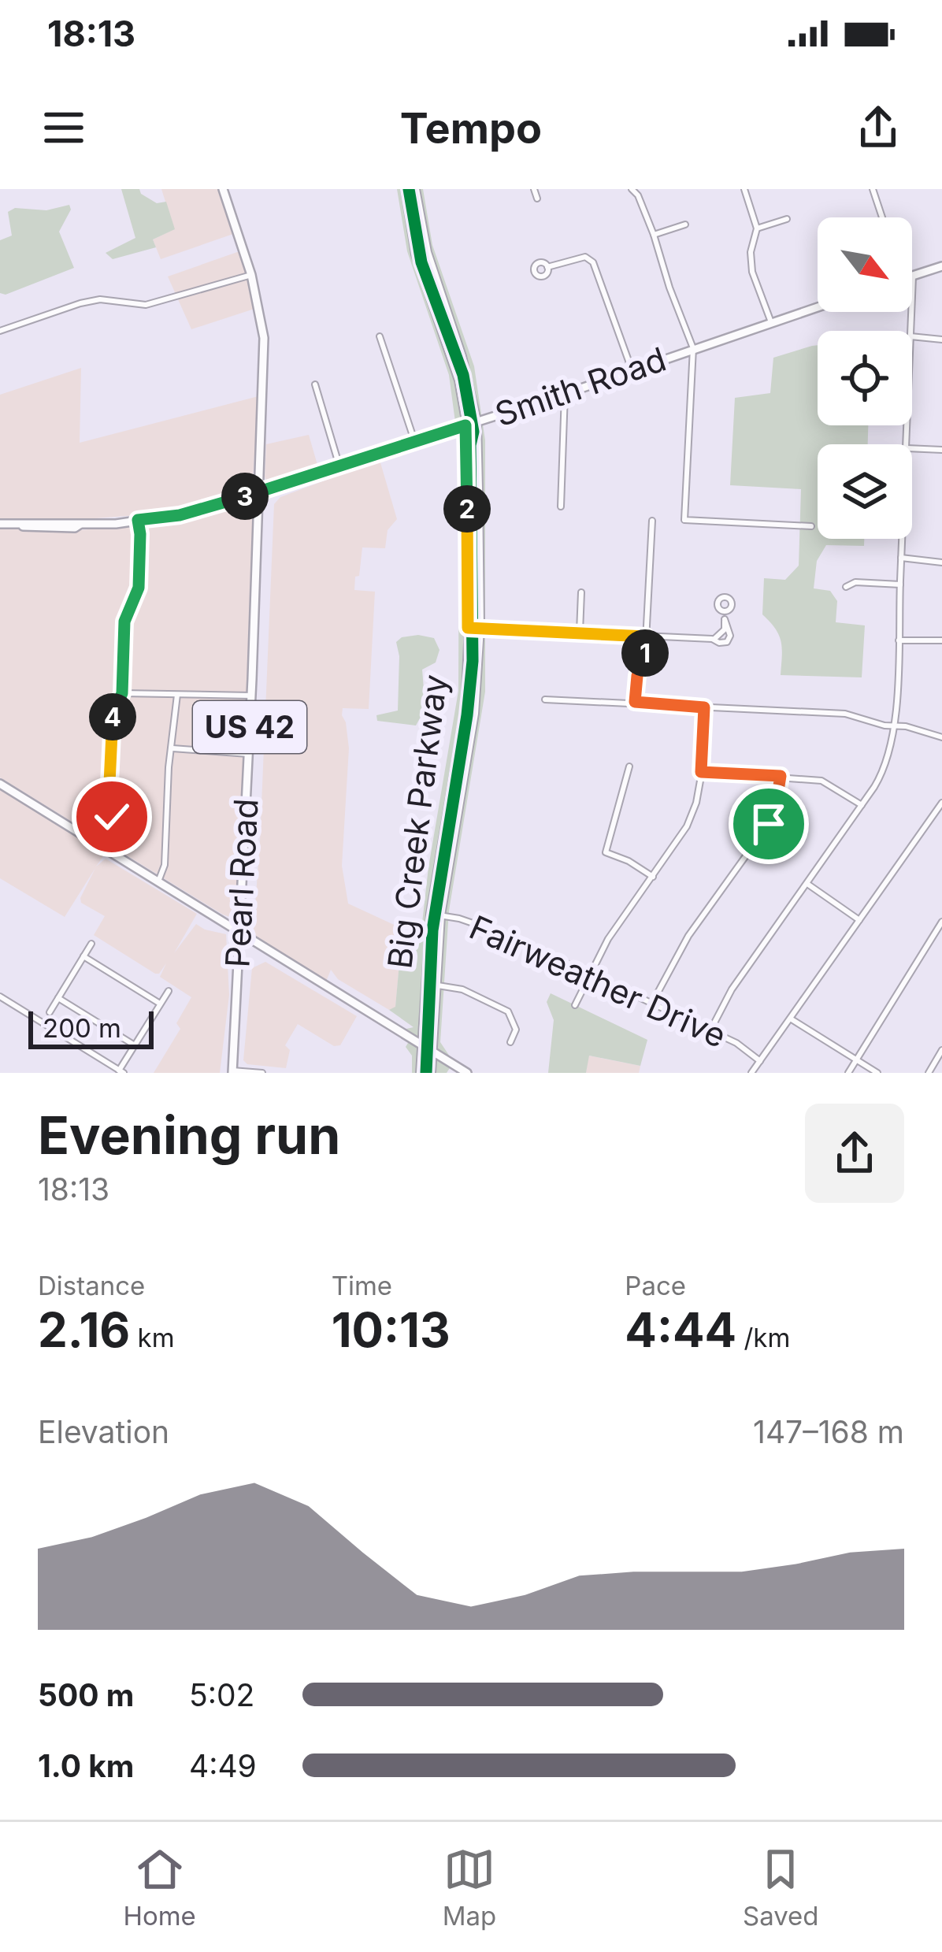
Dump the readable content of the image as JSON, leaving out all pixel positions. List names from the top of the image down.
{
  "streets": {
    "main road": ["Smith Road", "US 42", "Pearl Road"],
    "street": ["Big Creek Parkway", "Fairweather Drive"]
  },
  "crossings": [
    ["Smith Road", "Big Creek Parkway"],
    ["Smith Road", "Pearl Road"],
    ["Big Creek Parkway", "Fairweather Drive"]
  ],
  "scale_bar": "200 m",
  "north": "bottom right",
  "page": {
    "status": "18:13",
    "header": "Tempo",
    "pins": [
      "3",
      "2",
      "1",
      "4"
    ],
    "scale": "200 m",
    "heading": ["Evening run", "18:13"],
    "stats": [
      ["Distance", "2.16 km"],
      ["Time", "10:13"],
      ["Pace", "4:44 /km"]
    ],
    "chart": ["Elevation", "147–168 m"],
    "list": [
      {
        "name": "500 m",
        "note": "5:02"
      },
      {
        "name": "1.0 km",
        "note": "4:49"
      }
    ],
    "tabs": ["Home", "Map", "Saved"]
  }
}
